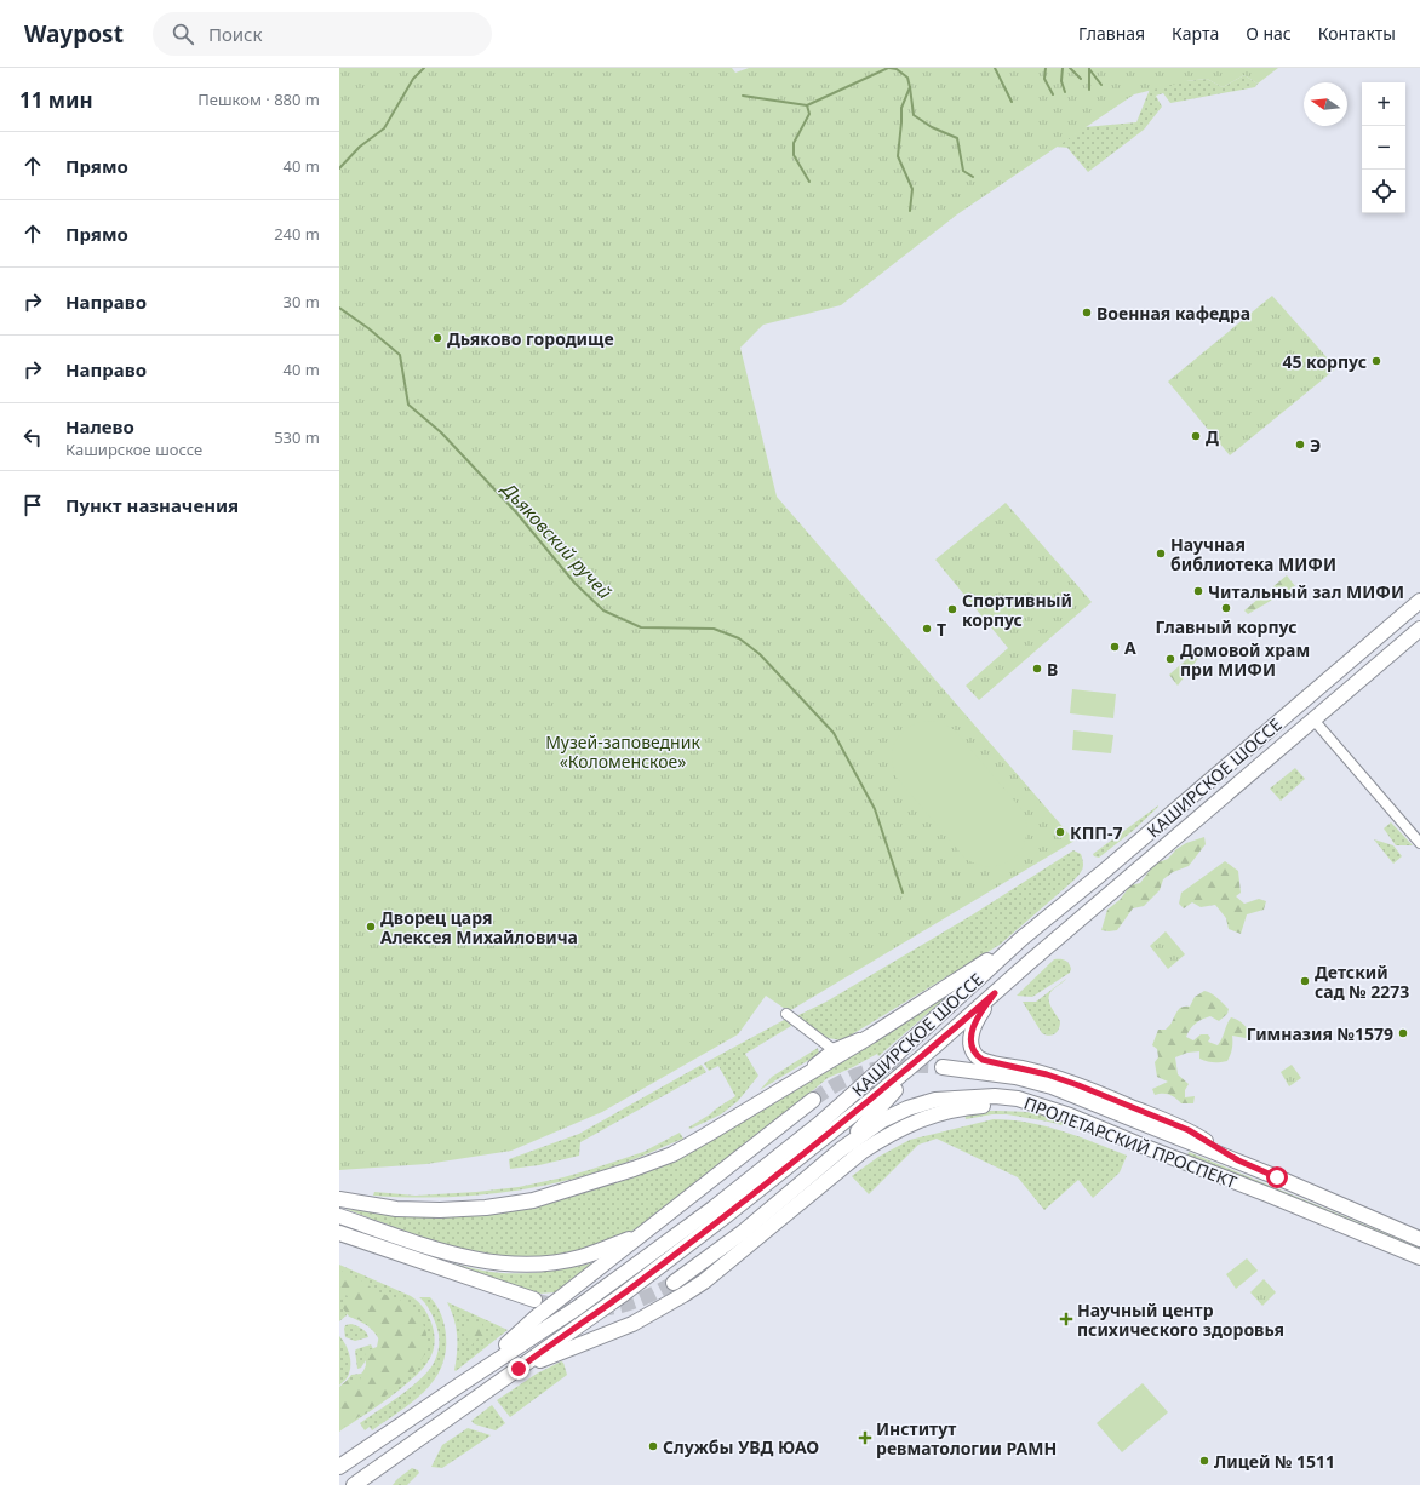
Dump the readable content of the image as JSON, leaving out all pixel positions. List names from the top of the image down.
{
  "streets": {
    "main road": ["КАШИРСКОЕ ШОССЕ", "ПРОЛЕТАРСКИЙ ПРОСПЕКТ"]
  },
  "water": ["Дьяковский ручей"],
  "parks": ["Музей-заповедник «Коломенское»"],
  "places": {
    "other": [
      "Военная кафедра",
      "Дьяково городище",
      "45 корпус",
      "Д",
      "Э",
      "Научная библиотека МИФИ",
      "Читальный зал МИФИ",
      "Главный корпус",
      "Спортивный корпус",
      "Т",
      "А",
      "Домовой храм при МИФИ",
      "В",
      "КПП-7",
      "Дворец царя Алексея Михайловича",
      "Детский сад № 2273",
      "Гимназия №1579",
      "Службы УВД ЮАО",
      "Лицей № 1511"
    ],
    "health": ["Научный центр психического здоровья", "Институт ревматологии РАМН"]
  },
  "north": "left",
  "page": {
    "header": "Waypost",
    "search": "Поиск",
    "nav": [
      "Главная",
      "Карта",
      "О нас",
      "Контакты"
    ],
    "heading": ["11 мин", "Пешком · 880 m"],
    "map_buttons": ["+", "−"],
    "list": [
      ["Прямо", "40 m"],
      ["Прямо", "240 m"],
      ["Направо", "30 m"],
      ["Направо", "40 m"],
      ["Налево", "Каширское шоссе", "530 m"],
      "Пункт назначения"
    ]
  }
}
